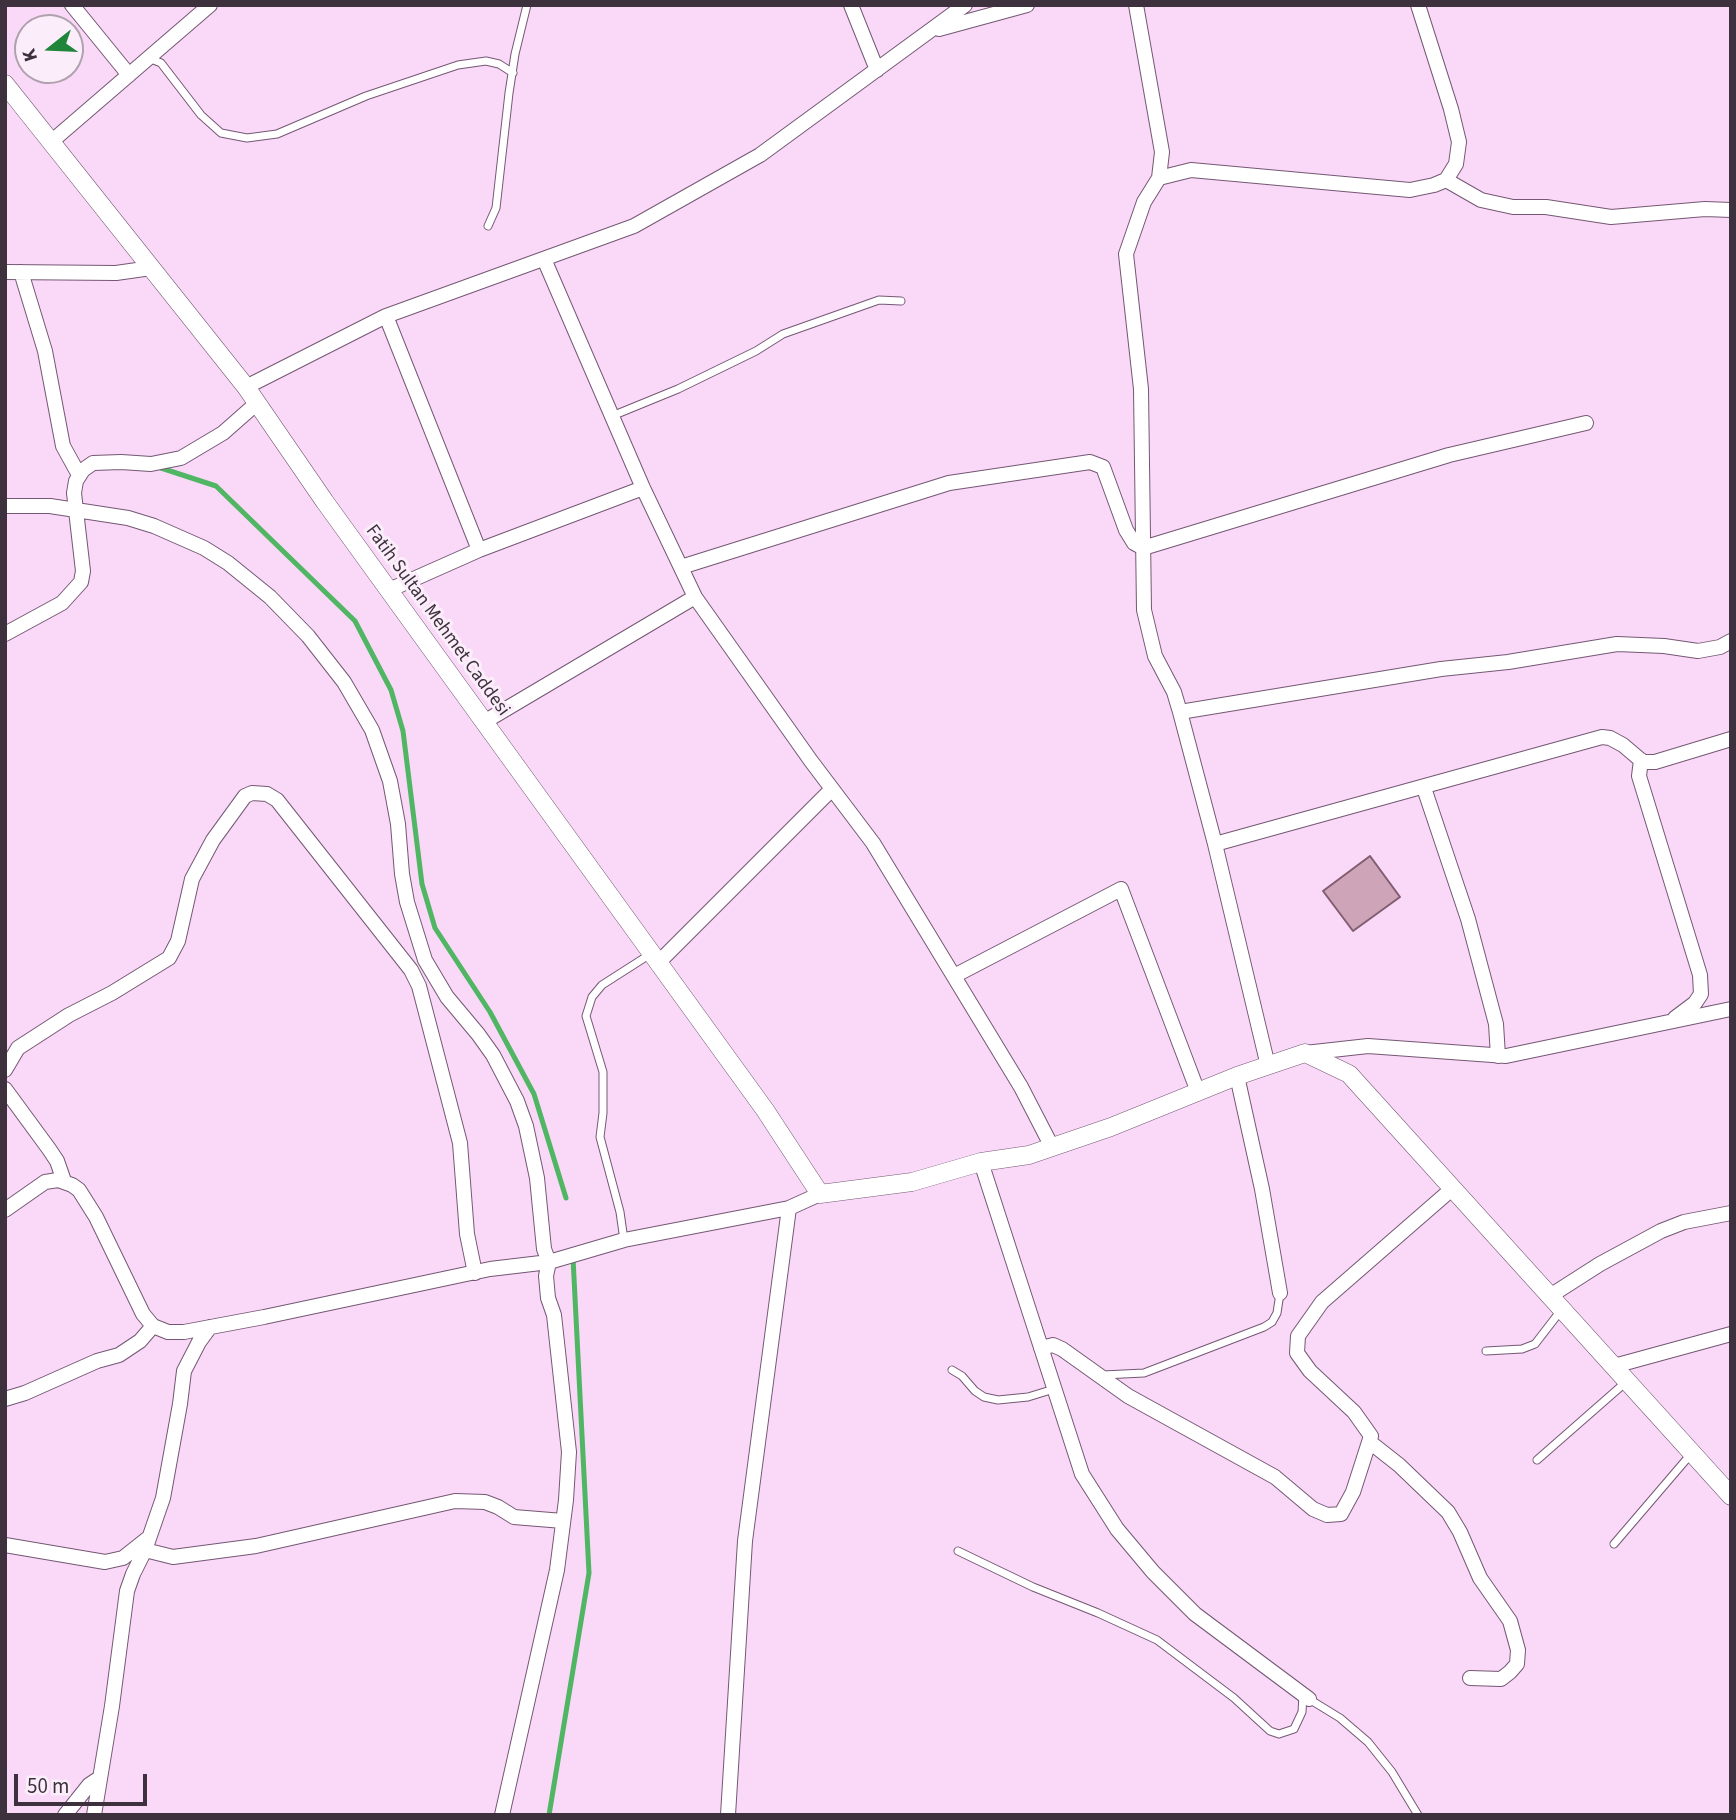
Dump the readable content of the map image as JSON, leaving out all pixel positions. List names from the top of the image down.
{
  "streets": {
    "street": ["Fatih Sultan Mehmet Caddesi"]
  },
  "scale_bar": "50 m",
  "north": "left"
}
